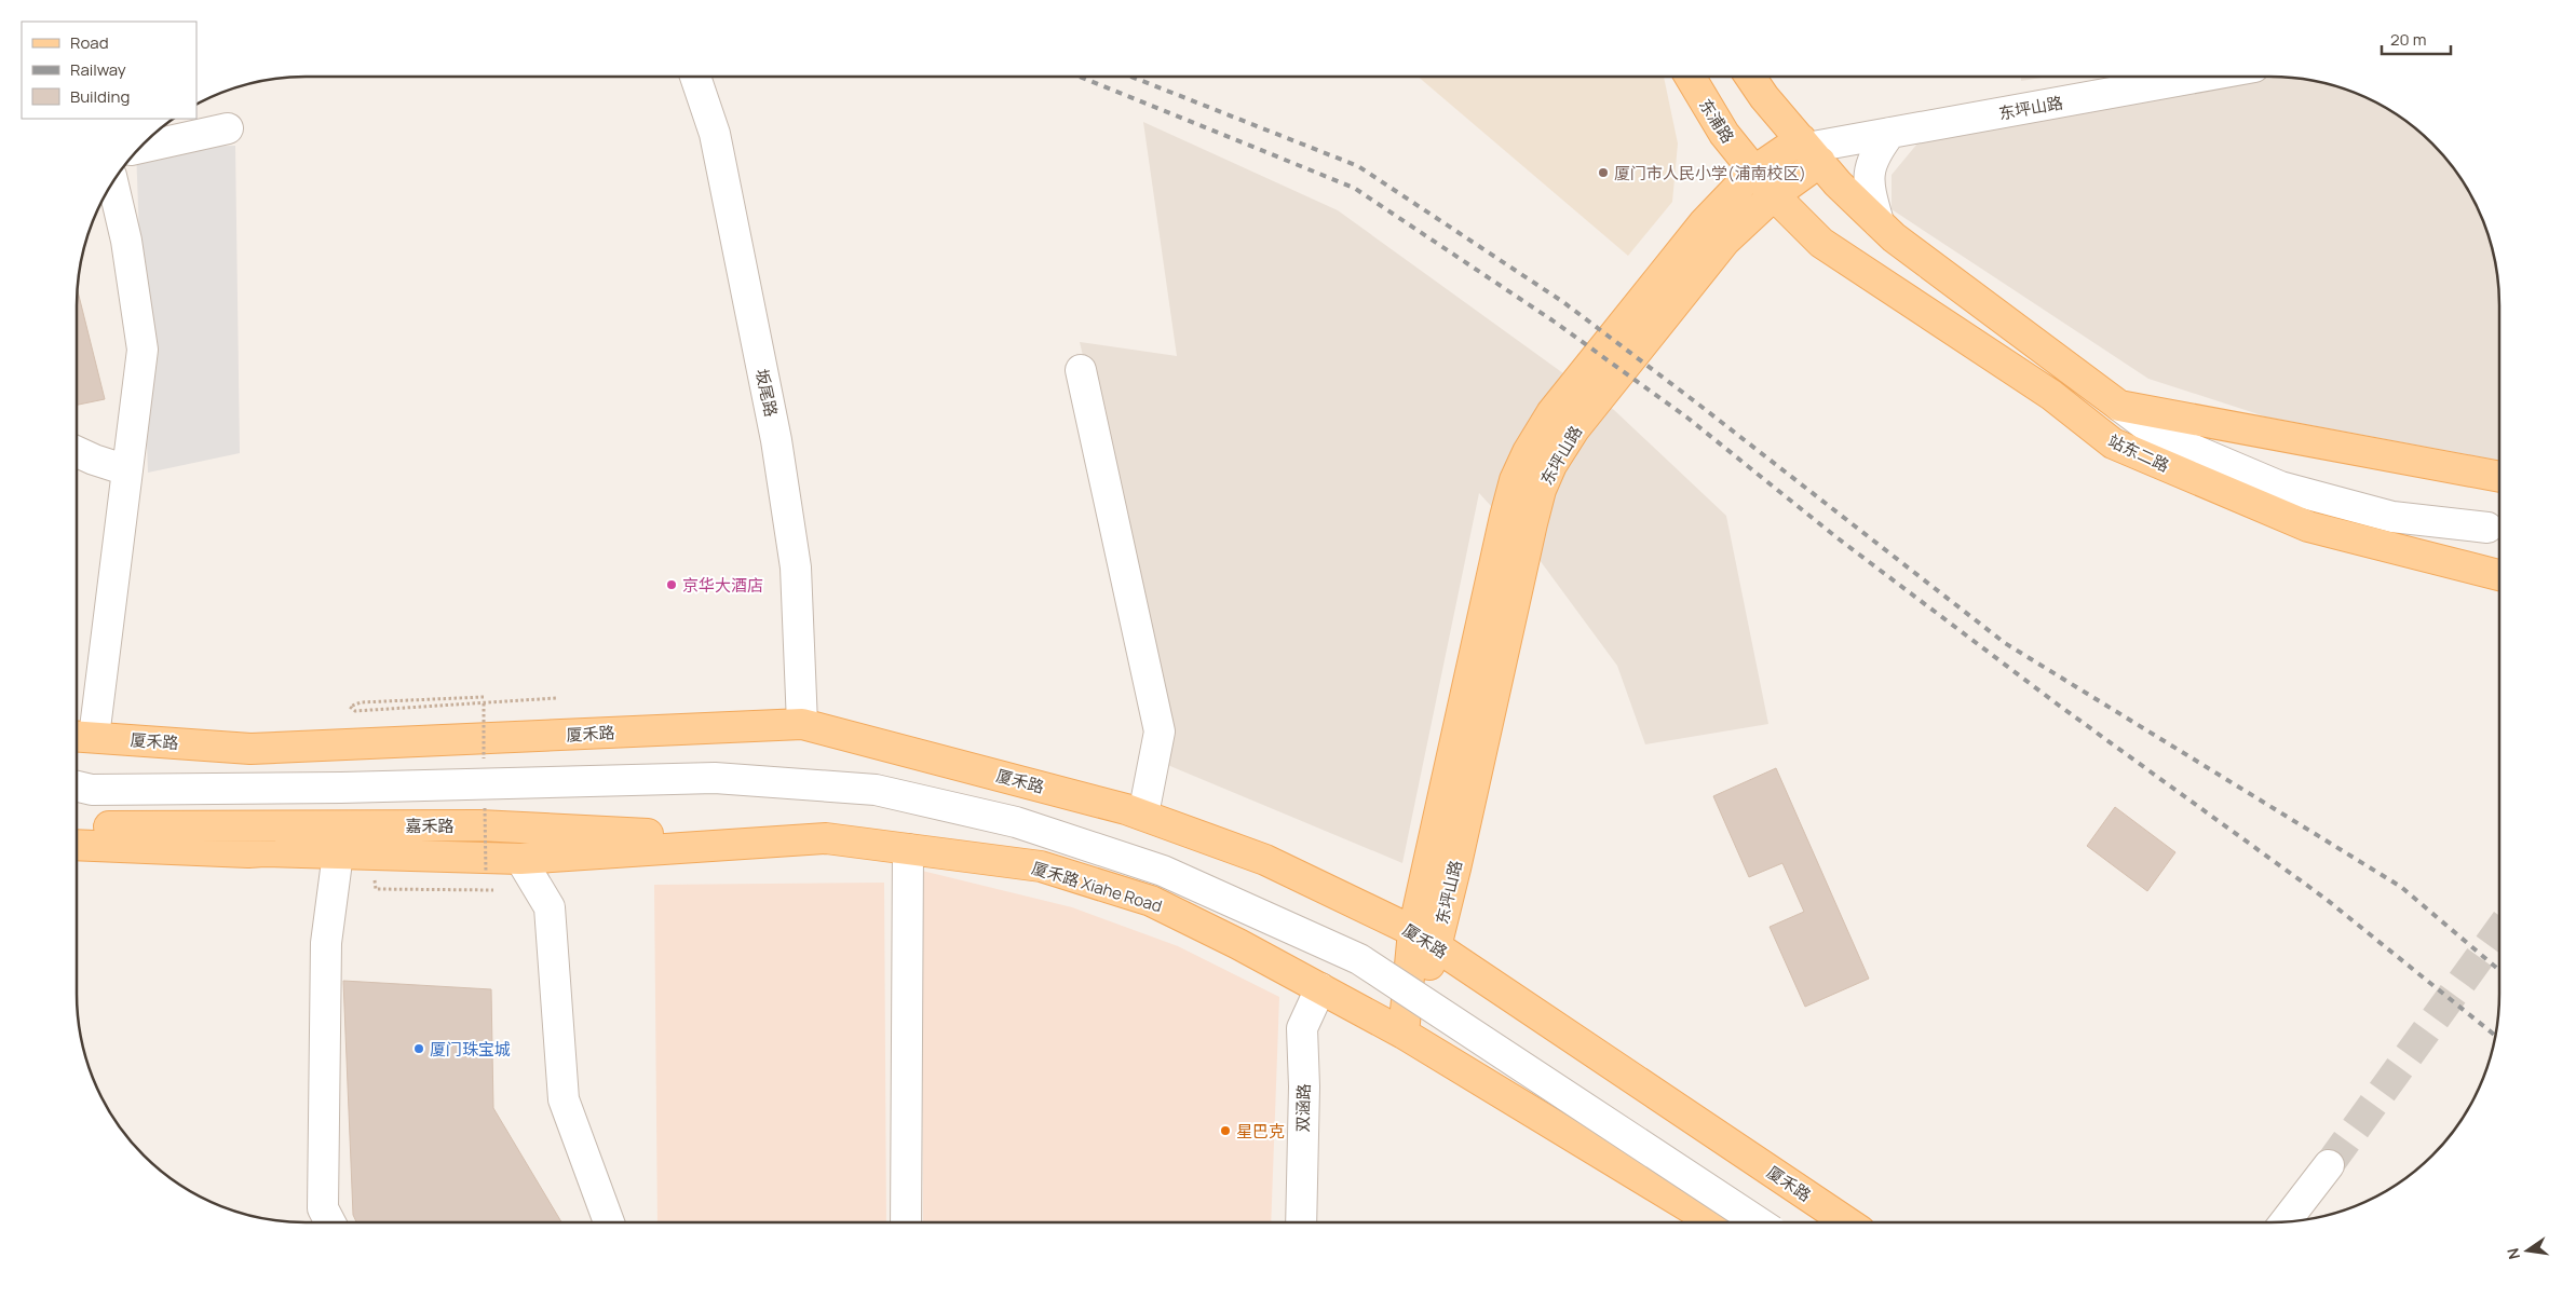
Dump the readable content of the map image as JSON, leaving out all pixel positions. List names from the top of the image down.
{
  "streets": {
    "main road": [
      "东坪山路",
      "东浦路",
      "站东二路",
      "厦禾路",
      "嘉禾路",
      "厦禾路 Xiahe Road"
    ],
    "street": ["坂尾路", "双涵路"]
  },
  "crossings": [
    ["东坪山路", "东浦路"],
    ["东坪山路", "站东二路"],
    ["东坪山路", "厦禾路"],
    ["东浦路", "站东二路"],
    ["坂尾路", "厦禾路"],
    ["嘉禾路", "厦禾路 Xiahe Road"],
    ["厦禾路 Xiahe Road", "双涵路"]
  ],
  "places": [
    "厦门市人民小学(浦南校区)",
    "京华大酒店",
    "厦门珠宝城",
    "星巴克"
  ],
  "legend": ["Road", "Railway", "Building"],
  "scale_bar": "20 m",
  "north": "left"
}
